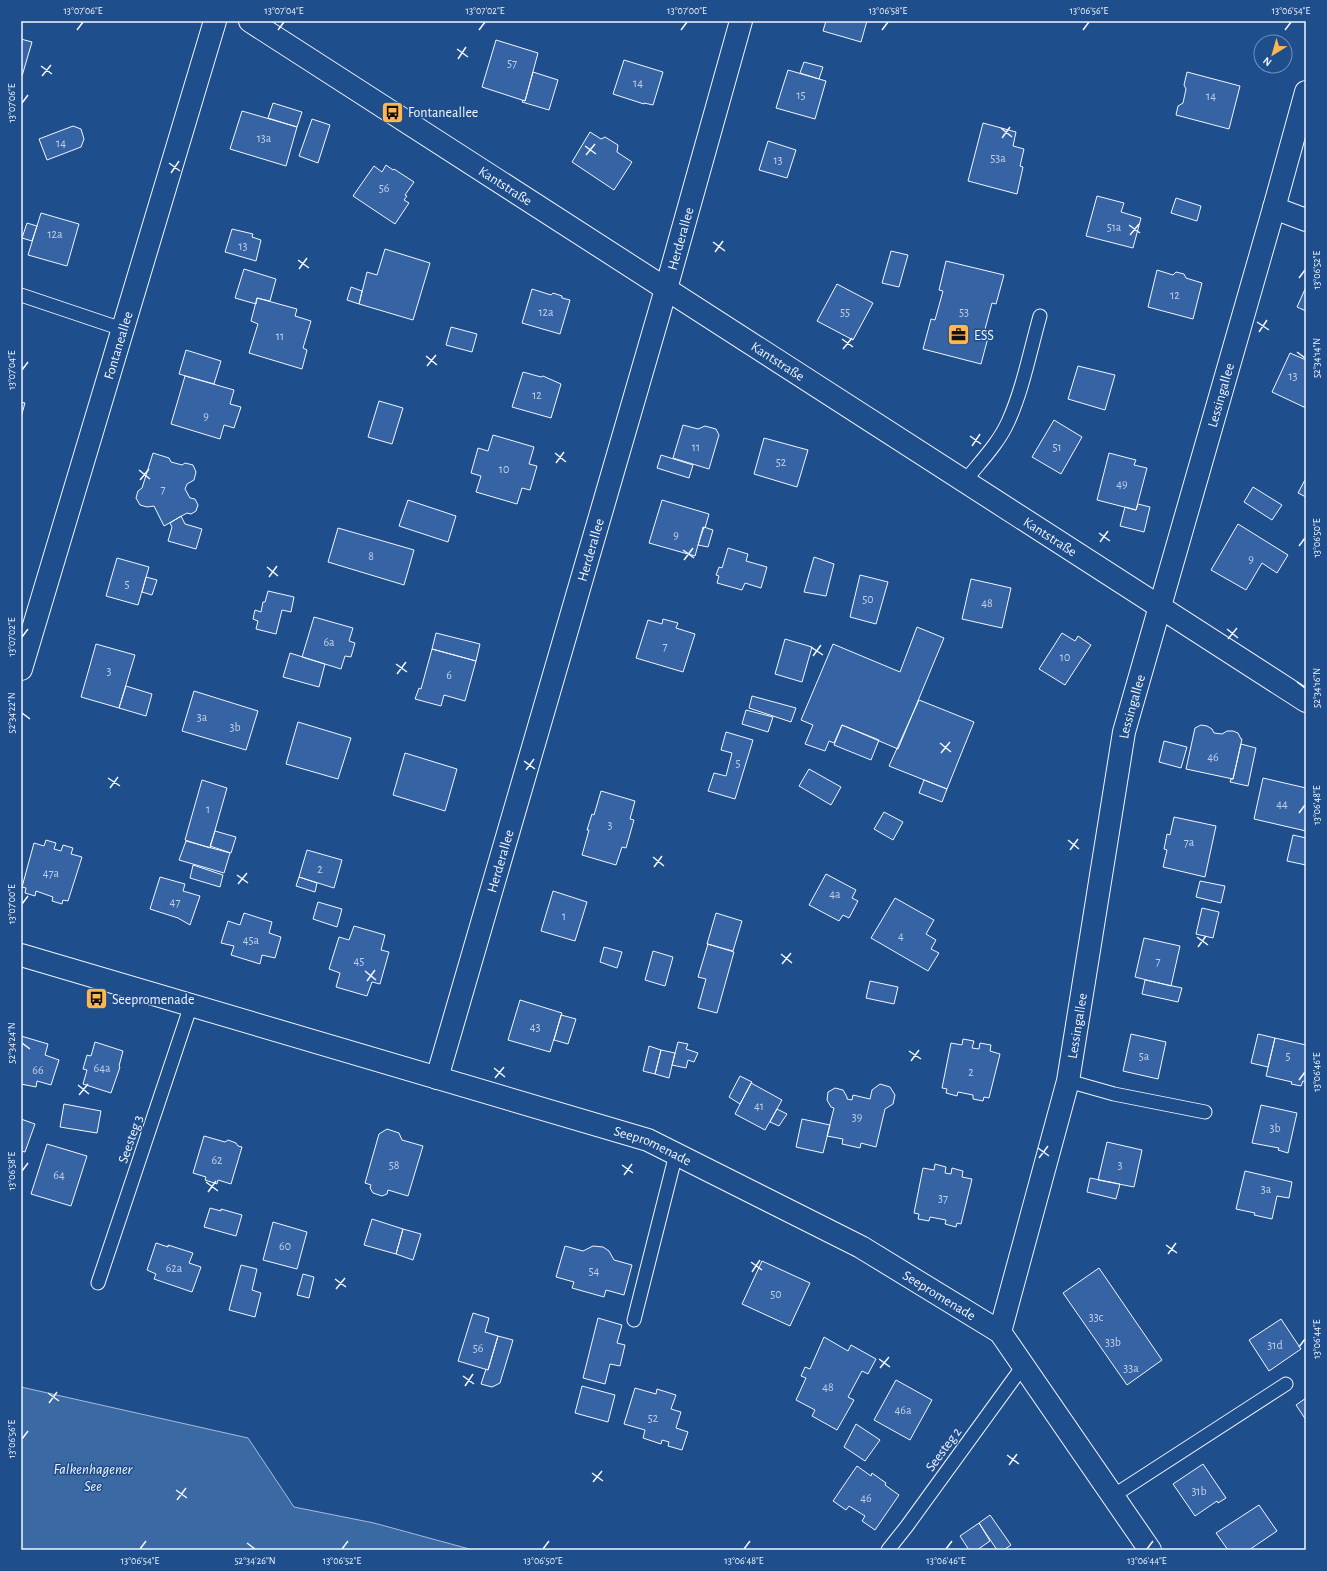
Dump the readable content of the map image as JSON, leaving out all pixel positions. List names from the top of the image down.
{
  "streets": {
    "street": [
      "Kantstraße",
      "Herderallee",
      "Fontaneallee",
      "Lessingallee",
      "Seepromenade"
    ],
    "lane": ["Seesteg 3", "Seesteg 2"]
  },
  "crossings": [
    ["Kantstraße", "Herderallee"],
    ["Kantstraße", "Lessingallee"],
    ["Herderallee", "Seepromenade"],
    ["Lessingallee", "Seepromenade"],
    ["Seesteg 3", "Seepromenade"],
    ["Seepromenade", "Seesteg 2"]
  ],
  "water": ["Falkenhagener See"],
  "places": {
    "bus stop": ["Fontaneallee", "Seepromenade"],
    "office": ["ESS"]
  },
  "house_numbers": [
    "57",
    "14",
    "15",
    "14",
    "13a",
    "14",
    "53a",
    "13",
    "56",
    "51a",
    "12a",
    "13",
    "12",
    "12a",
    "55",
    "53",
    "11",
    "13",
    "12",
    "9",
    "11",
    "51",
    "52",
    "10",
    "49",
    "7",
    "9",
    "8",
    "9",
    "5",
    "50",
    "48",
    "6a",
    "7",
    "10",
    "3",
    "6",
    "3a",
    "3b",
    "46",
    "5",
    "44",
    "1",
    "3",
    "7a",
    "2",
    "47a",
    "4a",
    "47",
    "1",
    "4",
    "45a",
    "45",
    "7",
    "43",
    "5a",
    "5",
    "64a",
    "66",
    "2",
    "41",
    "39",
    "3b",
    "62",
    "58",
    "3",
    "64",
    "3a",
    "37",
    "60",
    "62a",
    "54",
    "50",
    "33c",
    "33b",
    "31d",
    "56",
    "33a",
    "48",
    "46a",
    "52",
    "31b",
    "46"
  ],
  "north": "bottom left",
  "coordinates": [
    "13°07'06\"E",
    "13°07'04\"E",
    "13°07'02\"E",
    "13°07'00\"E",
    "13°06'58\"E",
    "13°06'56\"E",
    "13°06'54\"E",
    "13°06'52\"E",
    "52°34'14\"N",
    "13°06'50\"E",
    "52°34'16\"N",
    "52°34'22\"N",
    "13°06'48\"E",
    "52°34'24\"N",
    "13°06'46\"E",
    "13°06'44\"E",
    "52°34'26\"N"
  ]
}
